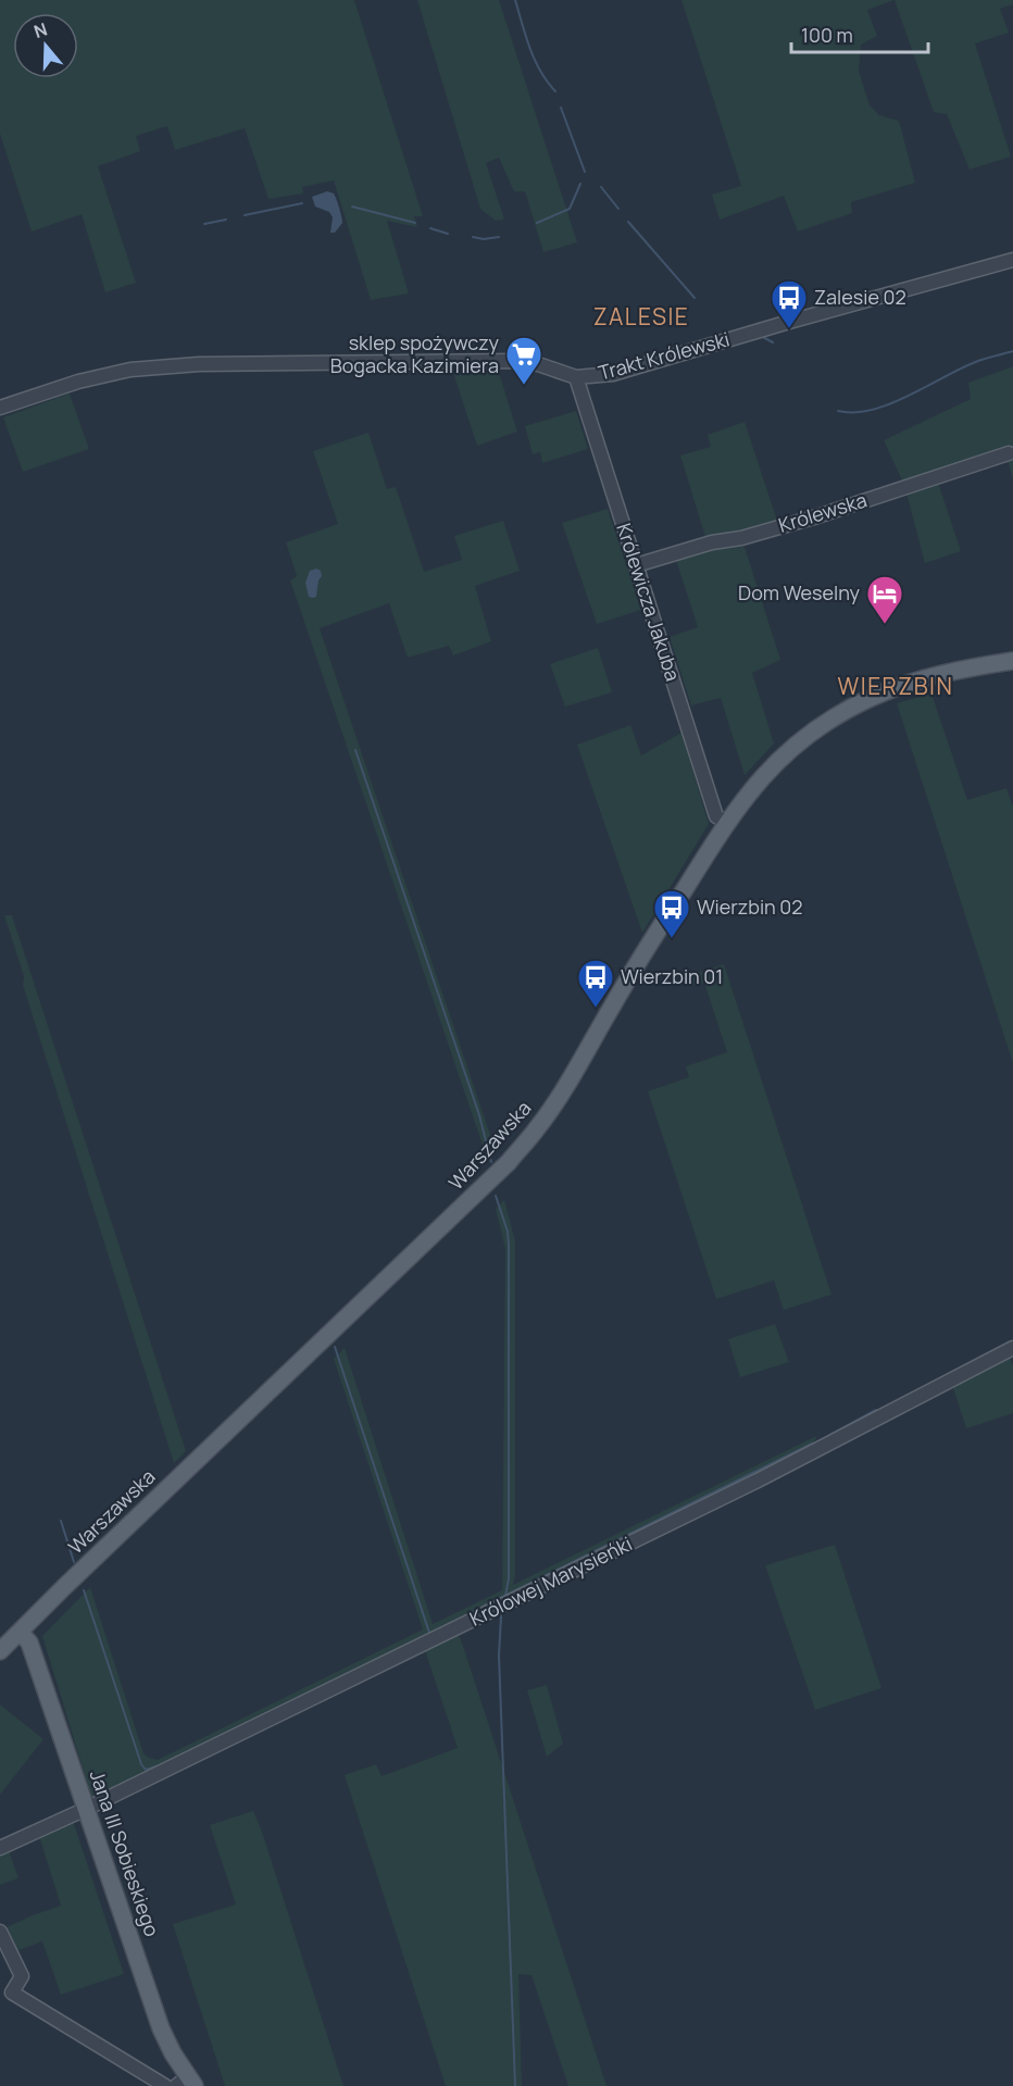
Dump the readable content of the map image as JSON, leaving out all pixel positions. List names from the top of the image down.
{
  "streets": {
    "main road": ["Warszawska", "Jana III Sobieskiego"],
    "street": [
      "Trakt Królewski",
      "Królewska",
      "Królewicza Jakuba",
      "Królowej Marysieńki"
    ]
  },
  "crossings": [
    ["Trakt Królewski", "Królewicza Jakuba"],
    ["Królewska", "Królewicza Jakuba"],
    ["Królewicza Jakuba", "Warszawska"],
    ["Warszawska", "Jana III Sobieskiego"],
    ["Królowej Marysieńki", "Jana III Sobieskiego"]
  ],
  "districts": ["ZALESIE", "WIERZBIN"],
  "places": {
    "bus stop": ["Zalesie 02", "Wierzbin 02", "Wierzbin 01"],
    "supermarket": ["sklep spożywczy Bogacka Kazimiera"],
    "hotel": ["Dom Weselny"]
  },
  "scale_bar": "100 m",
  "north": "top"
}
